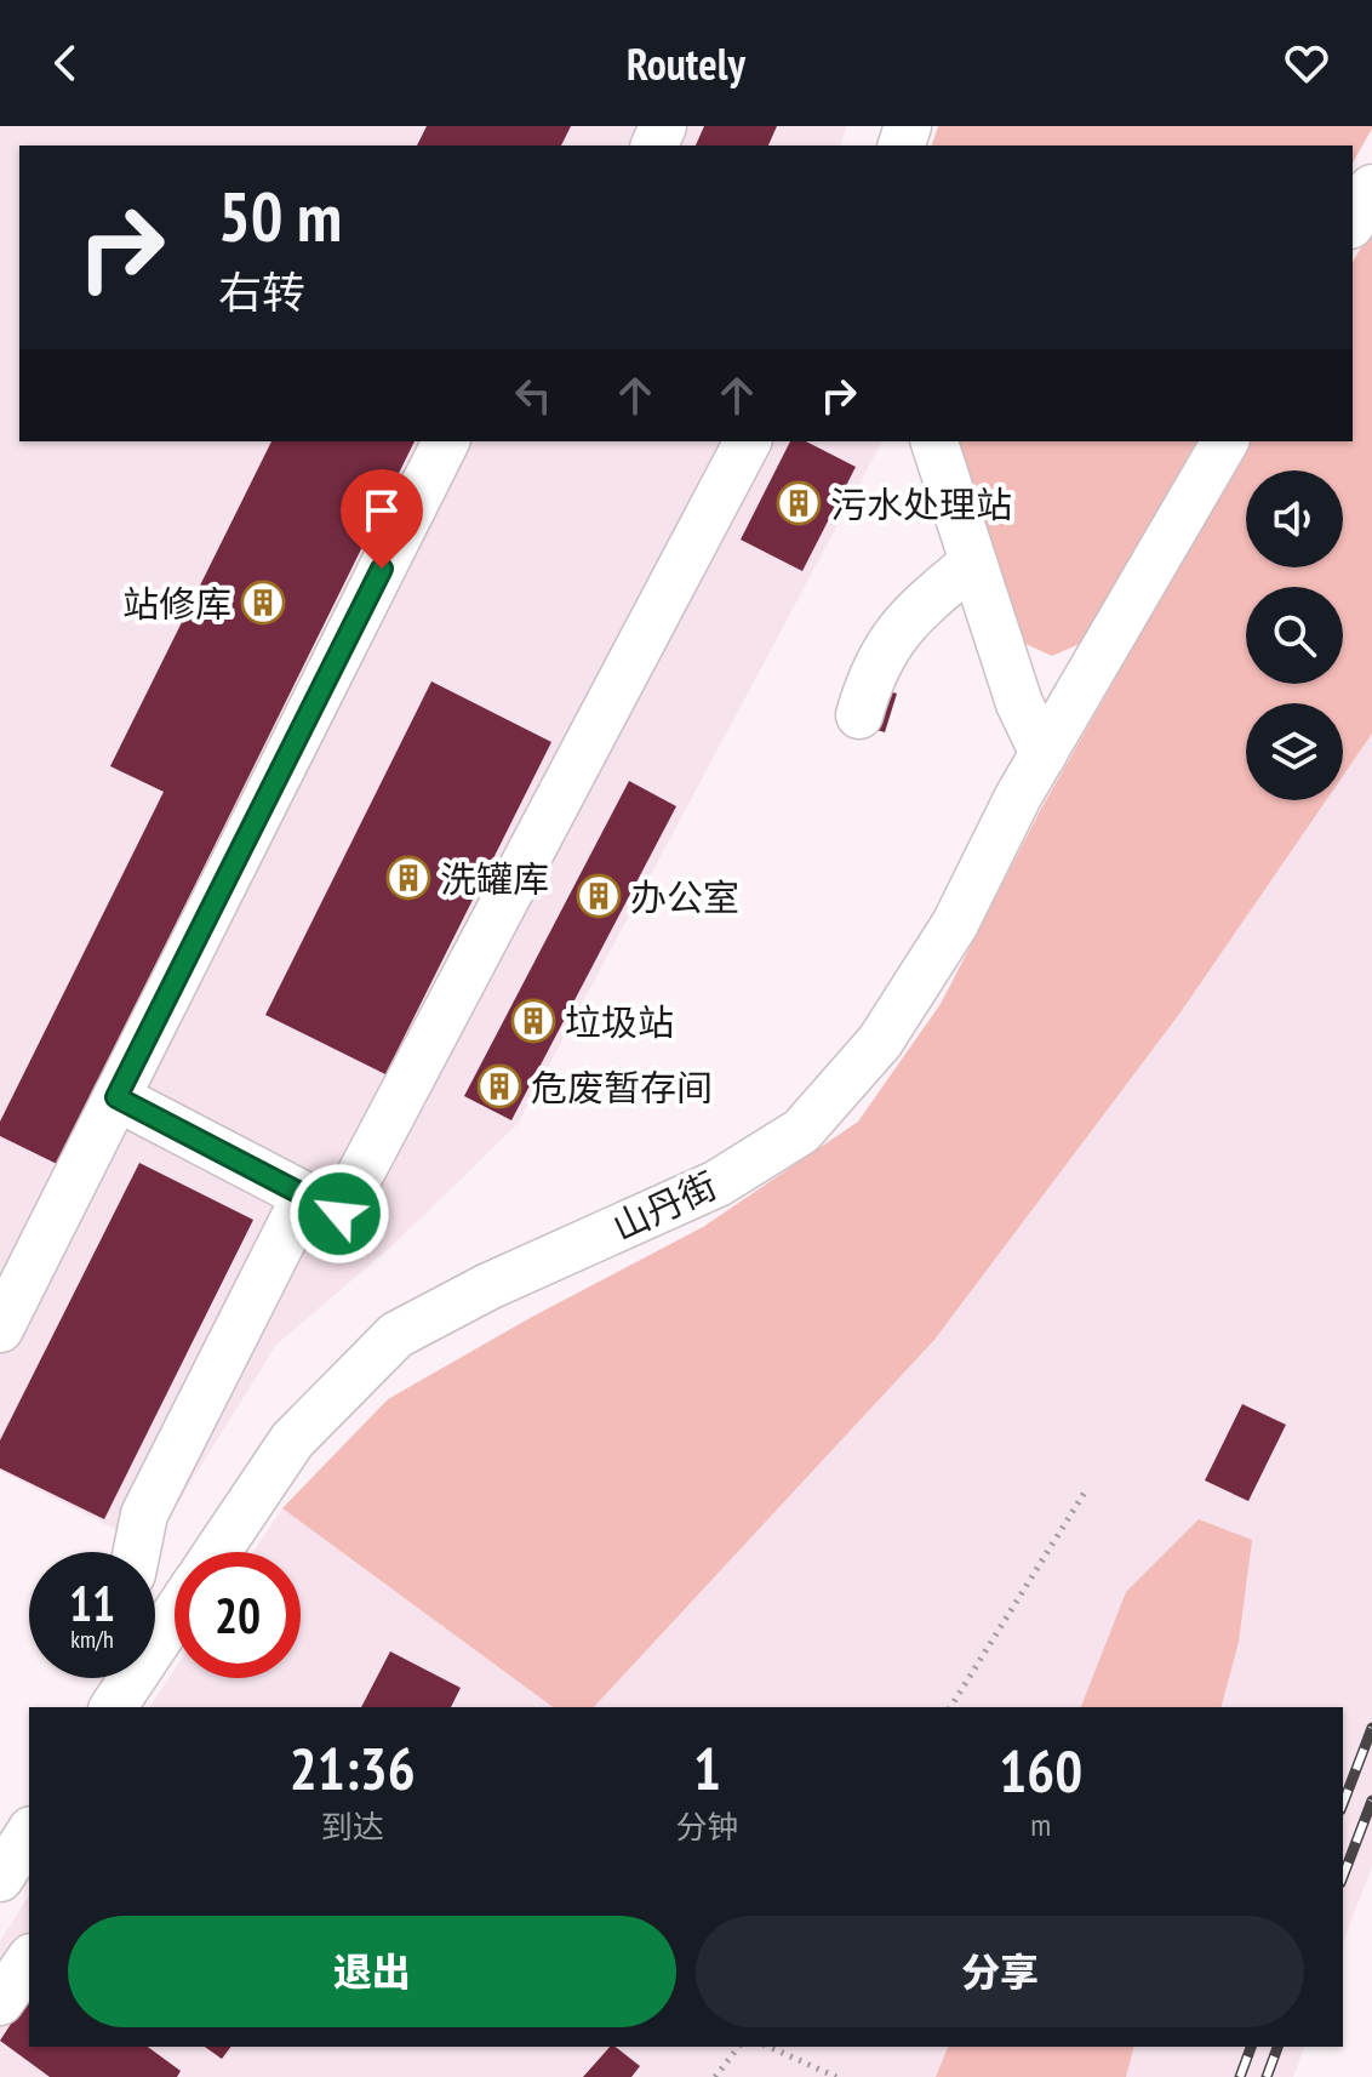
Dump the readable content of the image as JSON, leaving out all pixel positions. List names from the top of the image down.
{
  "streets": {
    "lane": ["山丹街"]
  },
  "places": {
    "building": [
      "污水处理站",
      "站修库",
      "洗罐库",
      "办公室",
      "垃圾站",
      "危废暂存间"
    ]
  },
  "page": {
    "header": "Routely",
    "turn": ["50 m", "右转"],
    "speed": "11 km/h",
    "limit": "20",
    "eta": [
      "21:36",
      "到达",
      "1",
      "分钟",
      "160",
      "m"
    ],
    "buttons": ["退出", "分享"]
  }
}
